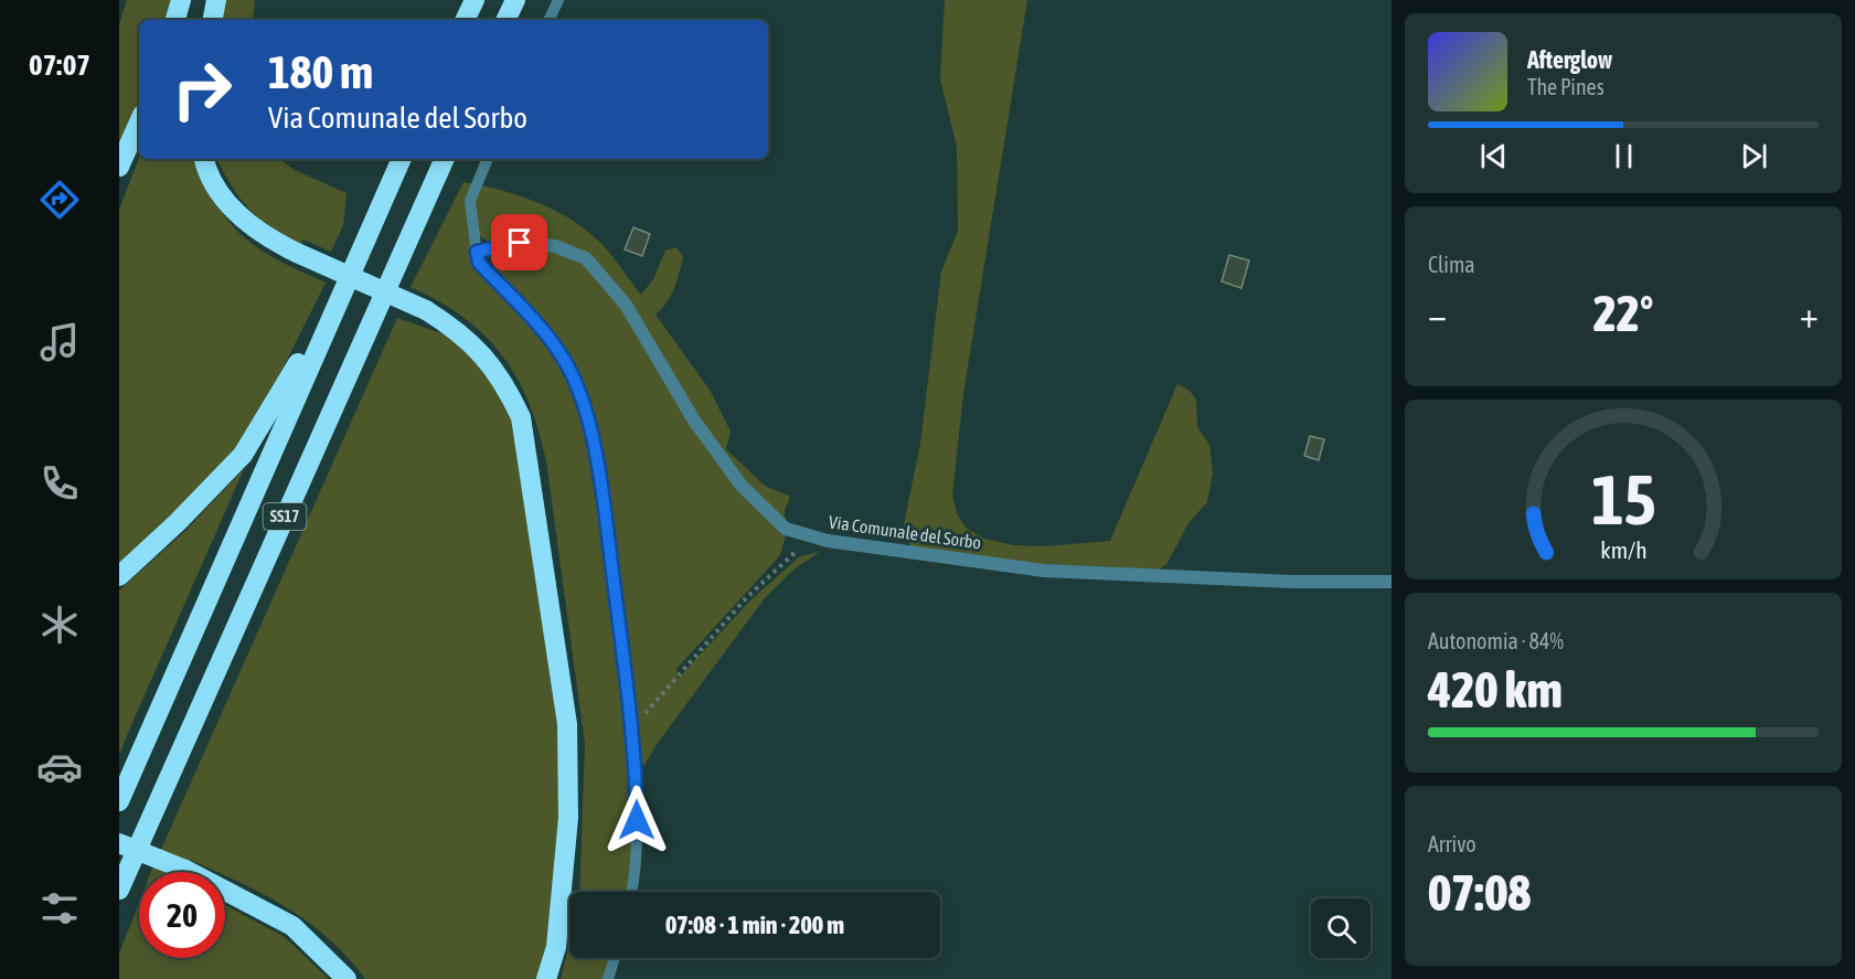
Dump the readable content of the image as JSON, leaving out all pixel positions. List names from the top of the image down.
{
  "streets": {
    "highway": ["SS17"],
    "street": ["Via Comunale del Sorbo"]
  },
  "page": {
    "tabs": "07:07",
    "turn": ["180 m", "Via Comunale del Sorbo"],
    "song": ["Afterglow", "The Pines"],
    "tile": [
      "Clima",
      ["Autonomia · 84%", "420 km"],
      ["Arrivo", "07:08"]
    ],
    "heat": ["−", "22°", "+"],
    "limit": "20",
    "trip": "07:08 · 1 min · 200 m",
    "gauge": ["15", "km/h"]
  }
}
